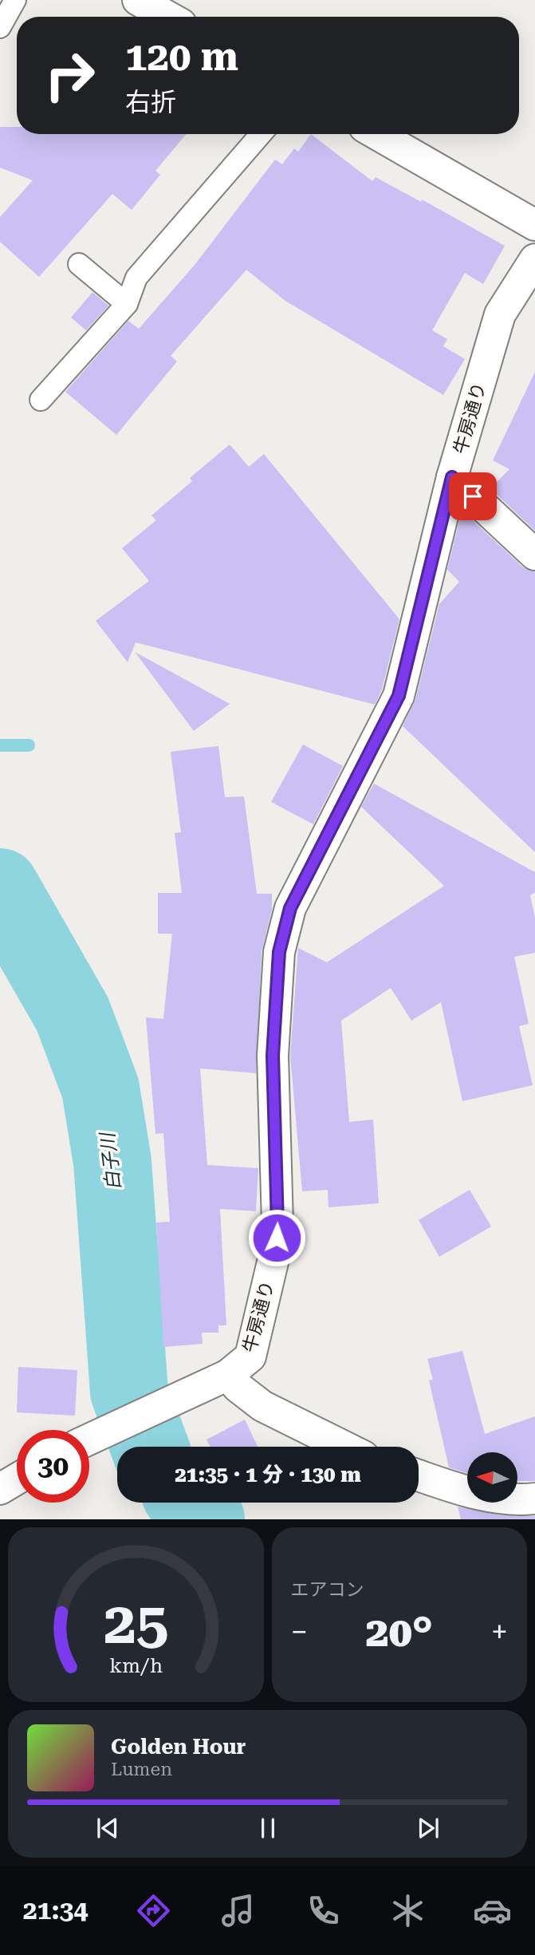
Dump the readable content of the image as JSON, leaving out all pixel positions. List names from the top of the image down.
{
  "streets": {
    "street": ["牛房通り"]
  },
  "water": ["白子川"],
  "north": "left",
  "page": {
    "turn": ["120 m", "右折"],
    "limit": "30",
    "trip": "21:35 · 1 分 · 130 m",
    "tile": "エアコン",
    "heat": ["−", "20°", "+"],
    "song": ["Golden Hour", "Lumen"],
    "tabs": "21:34",
    "gauge": ["25", "km/h"]
  }
}
